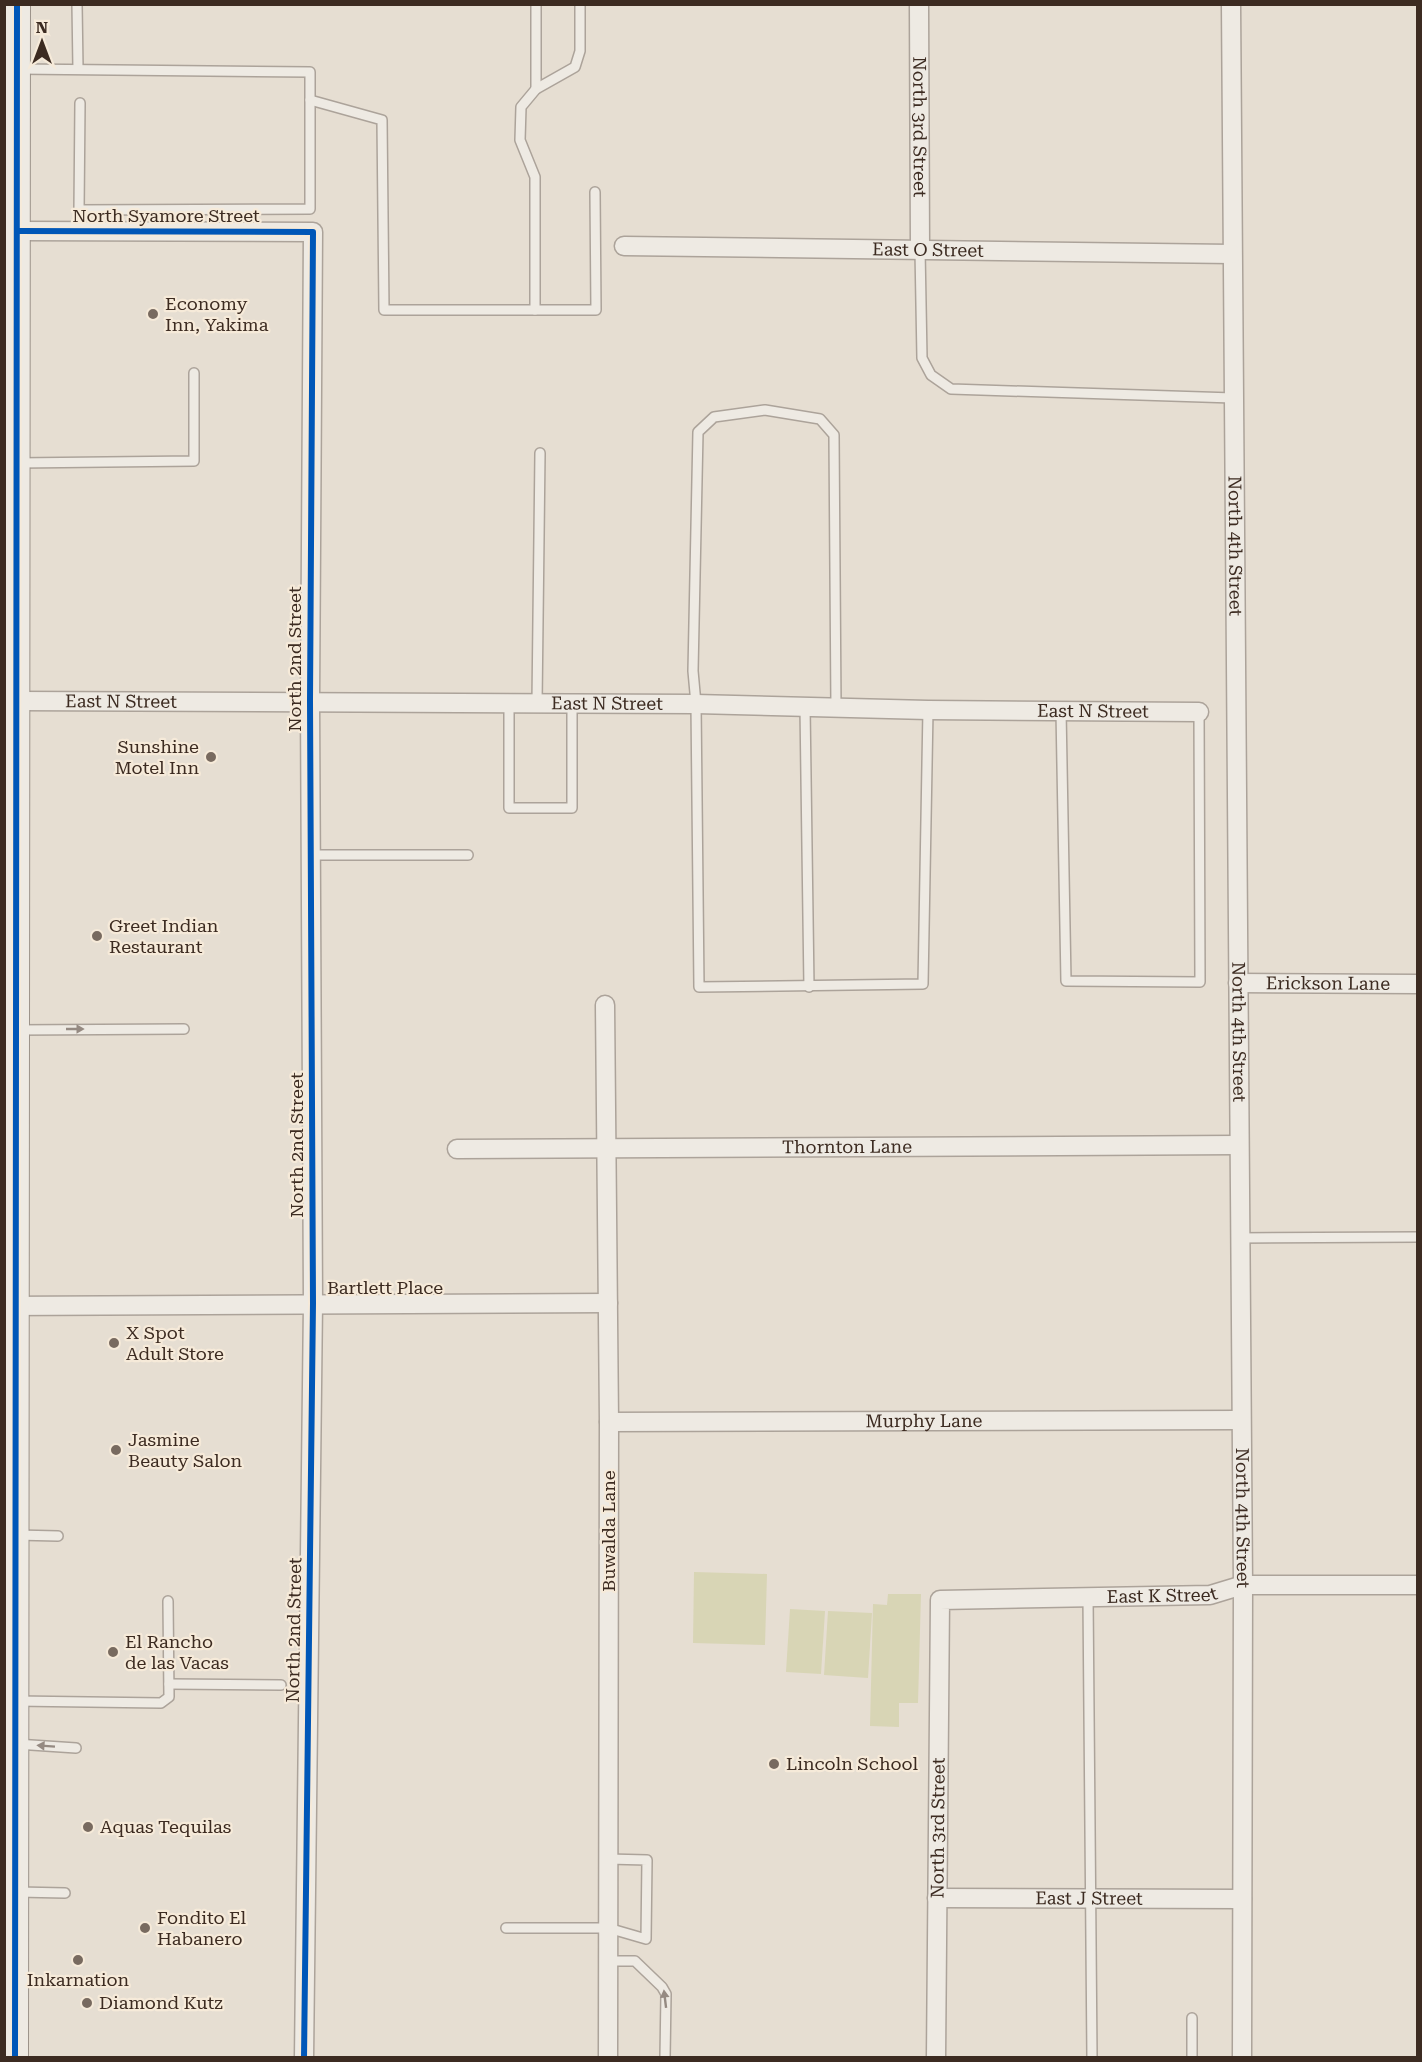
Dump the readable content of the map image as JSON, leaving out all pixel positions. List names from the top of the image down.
{
  "streets": {
    "street": [
      "North 3rd Street",
      "North Syamore Street",
      "East O Street",
      "North 4th Street",
      "North 2nd Street",
      "East N Street",
      "Erickson Lane",
      "Thornton Lane",
      "Bartlett Place",
      "Murphy Lane",
      "Buwalda Lane",
      "East K Street",
      "East J Street"
    ]
  },
  "crossings": [
    ["North 3rd Street", "East O Street"],
    ["North 3rd Street", "East K Street"],
    ["North 3rd Street", "East J Street"],
    ["North Syamore Street", "North 2nd Street"],
    ["East O Street", "North 4th Street"],
    ["North 4th Street", "Erickson Lane"],
    ["North 4th Street", "Thornton Lane"],
    ["North 4th Street", "Murphy Lane"],
    ["North 4th Street", "East K Street"],
    ["North 4th Street", "East J Street"],
    ["North 2nd Street", "East N Street"],
    ["North 2nd Street", "Bartlett Place"],
    ["Thornton Lane", "Buwalda Lane"],
    ["Bartlett Place", "Buwalda Lane"],
    ["Murphy Lane", "Buwalda Lane"]
  ],
  "places": [
    "Economy Inn, Yakima",
    "Sunshine Motel Inn",
    "Greet Indian Restaurant",
    "X Spot Adult Store",
    "Jasmine Beauty Salon",
    "El Rancho de las Vacas",
    "Lincoln School",
    "Aquas Tequilas",
    "Fondito El Habanero",
    "Inkarnation",
    "Diamond Kutz"
  ],
  "north": "top"
}
